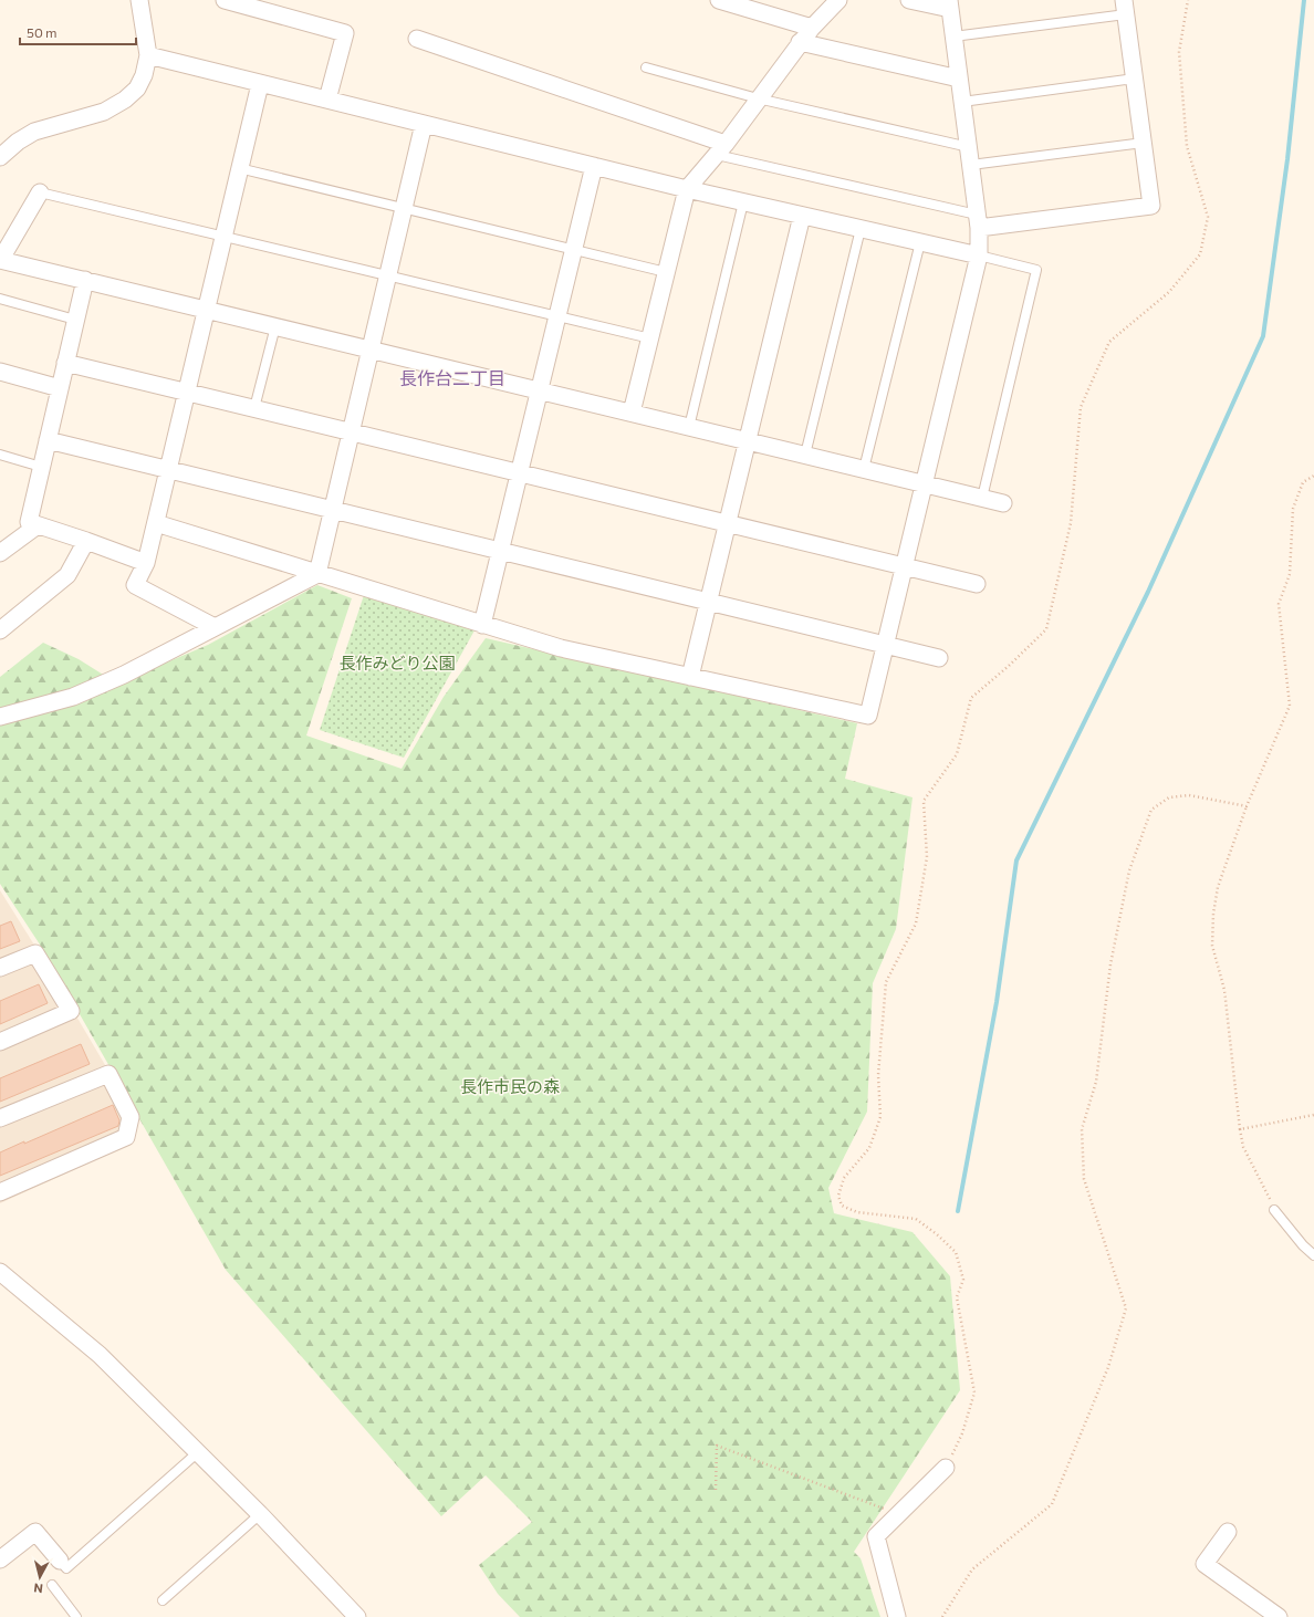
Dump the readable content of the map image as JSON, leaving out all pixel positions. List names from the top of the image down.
{
  "districts": ["長作台二丁目"],
  "parks": ["長作みどり公園", "長作市民の森"],
  "scale_bar": "50 m",
  "north": "bottom"
}
